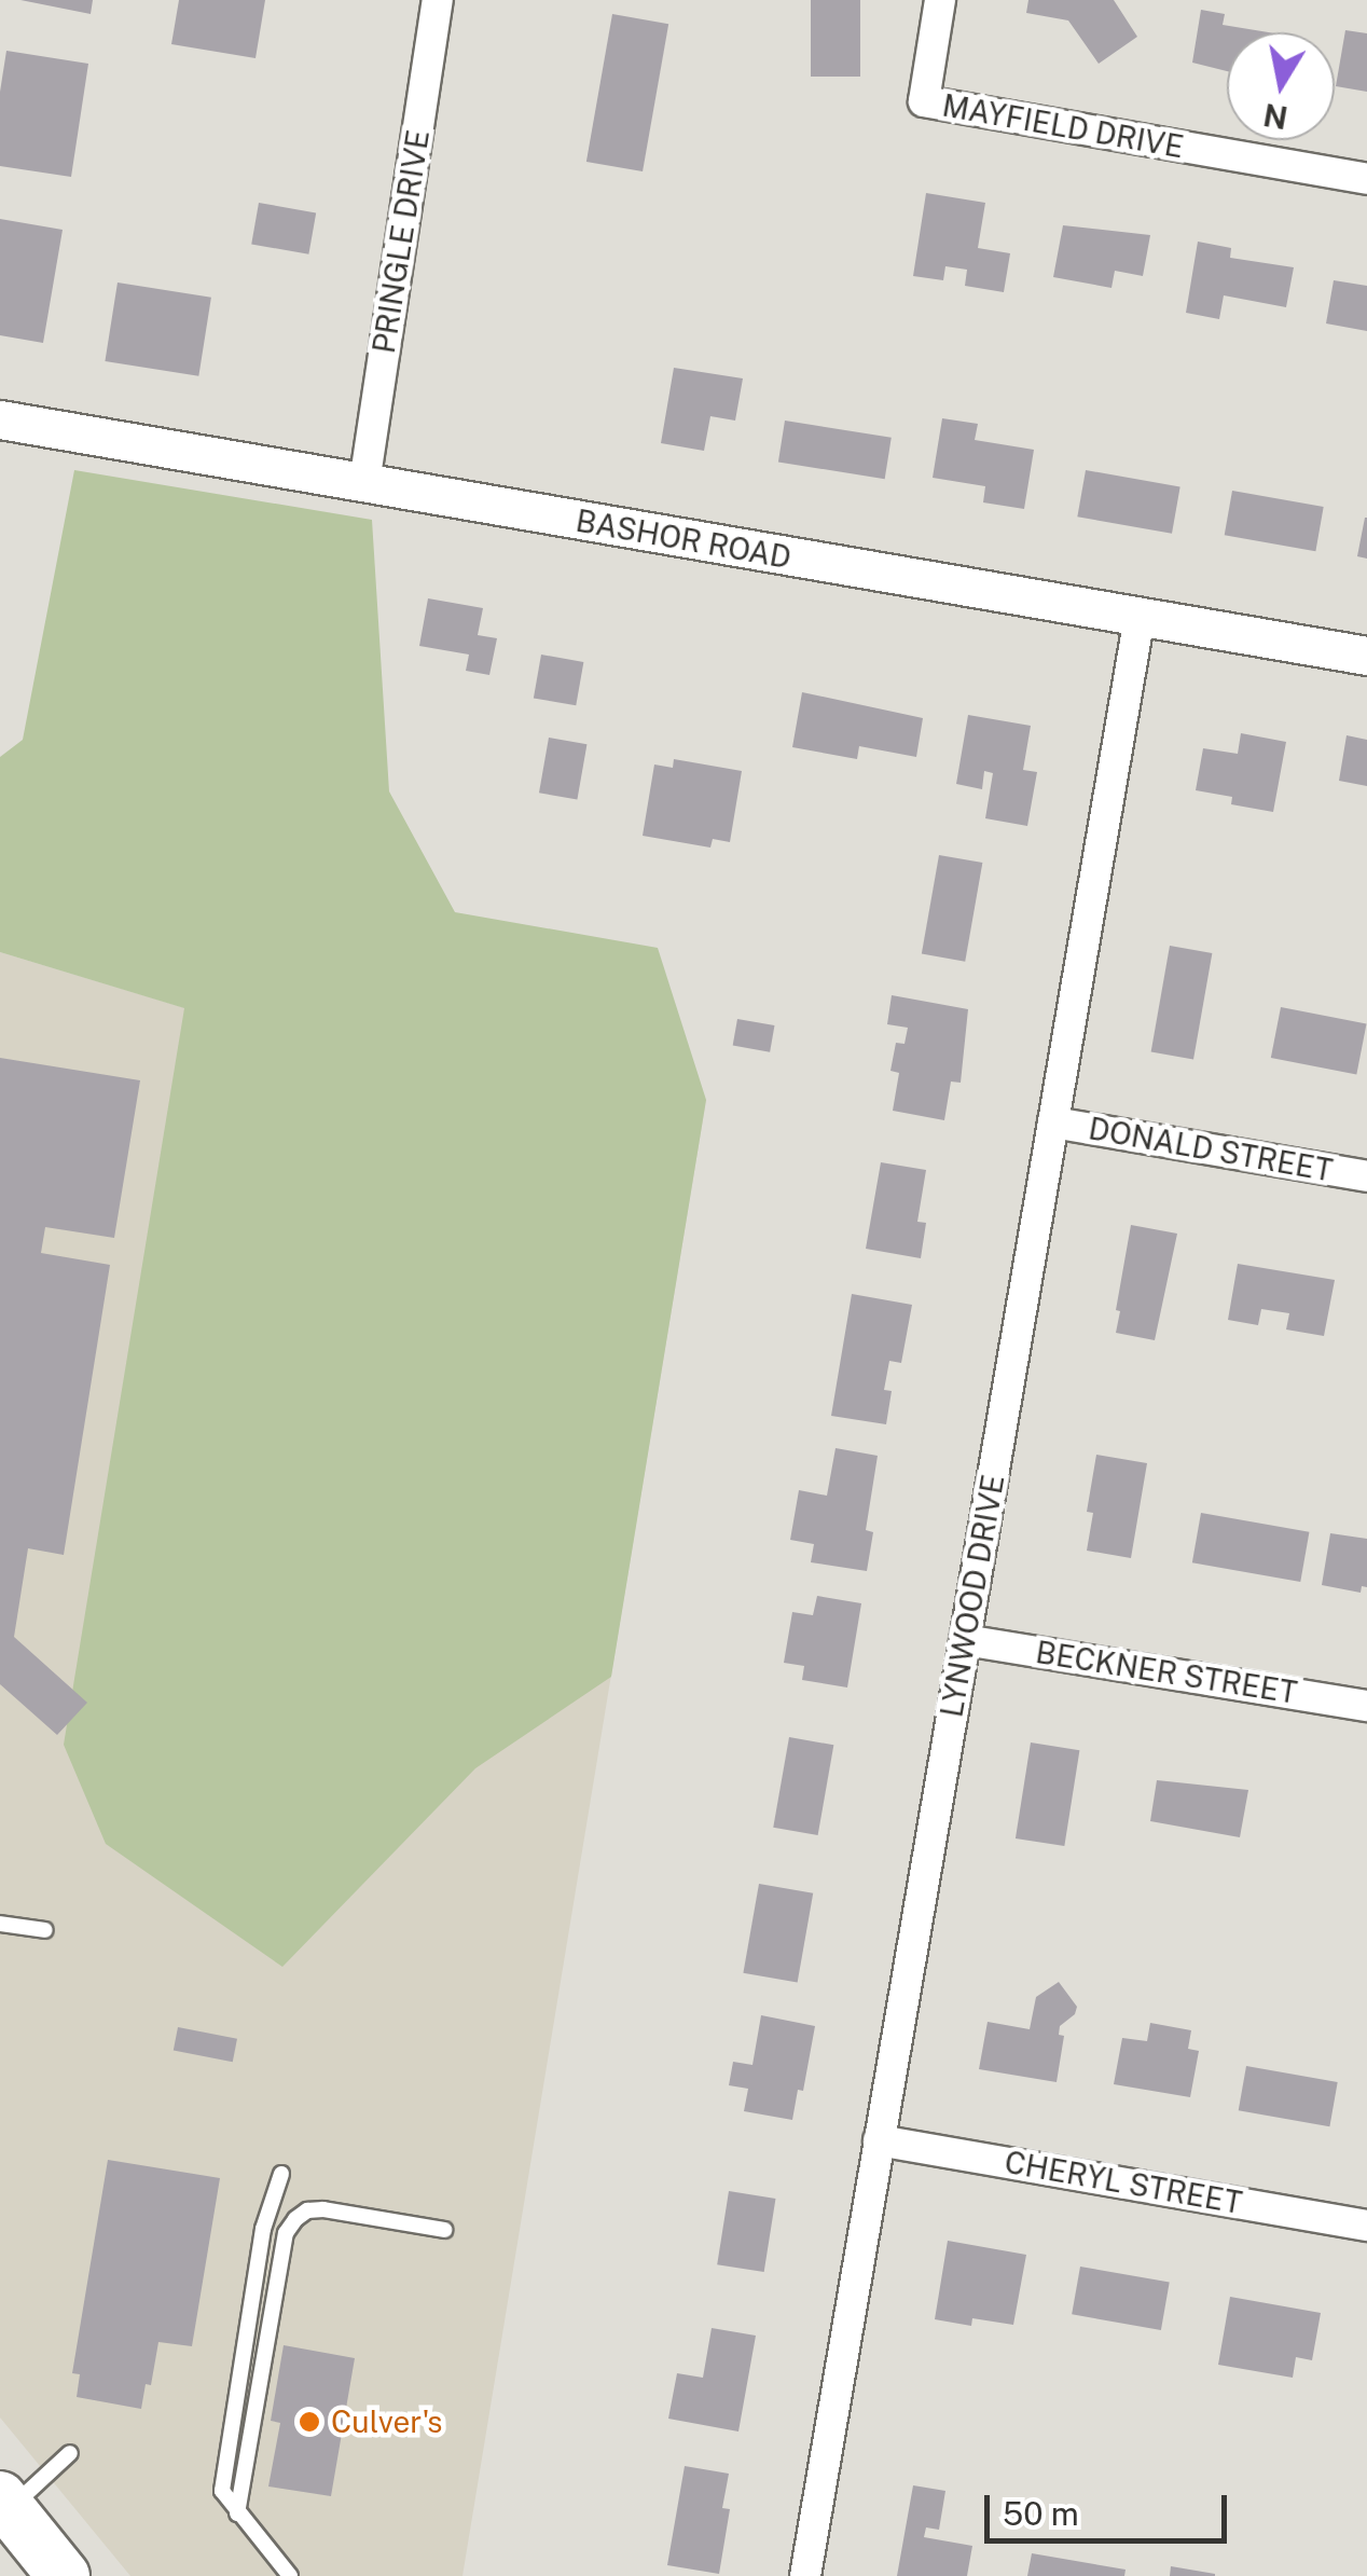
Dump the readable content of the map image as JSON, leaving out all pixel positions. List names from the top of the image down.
{
  "streets": {
    "street": [
      "MAYFIELD DRIVE",
      "PRINGLE DRIVE",
      "BASHOR ROAD",
      "DONALD STREET",
      "LYNWOOD DRIVE",
      "BECKNER STREET",
      "CHERYL STREET"
    ]
  },
  "crossings": [
    ["PRINGLE DRIVE", "BASHOR ROAD"],
    ["BASHOR ROAD", "LYNWOOD DRIVE"],
    ["DONALD STREET", "LYNWOOD DRIVE"],
    ["LYNWOOD DRIVE", "BECKNER STREET"],
    ["LYNWOOD DRIVE", "CHERYL STREET"]
  ],
  "places": ["Culver's"],
  "scale_bar": "50 m",
  "north": "bottom"
}
